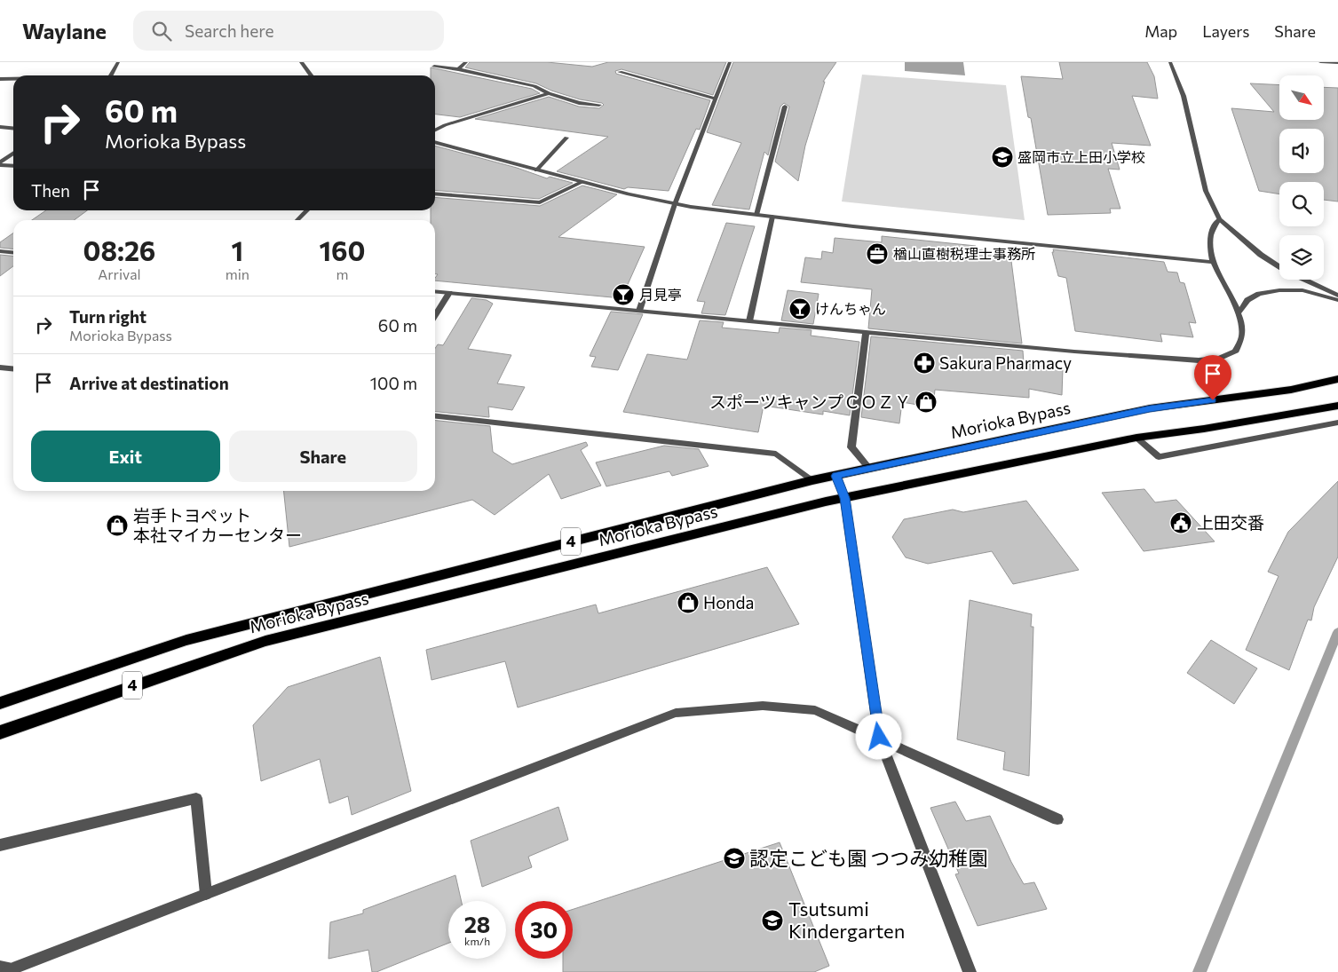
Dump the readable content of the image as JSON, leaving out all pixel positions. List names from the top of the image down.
{
  "streets": {
    "highway": ["Morioka Bypass", "4"]
  },
  "places": {
    "school or university": ["盛岡市立上田小学校", "認定こども園 つつみ幼稚園", "Tsutsumi Kindergarten"],
    "office": ["楢山直樹税理士事務所"],
    "bar": ["月見亭", "けんちゃん"],
    "pharmacy": ["Sakura Pharmacy"],
    "shop": ["スポーツキャンプＣＯＺＹ", "岩手トヨペット 本社マイカーセンター", "Honda"],
    "public building": ["上田交番"]
  },
  "north": "bottom right",
  "page": {
    "header": "Waylane",
    "search": "Search here",
    "nav": ["Map", "Layers", "Share"],
    "turn": ["60 m", "Morioka Bypass"],
    "then": "Then",
    "eta": [
      "08:26",
      "Arrival",
      "1",
      "min",
      "160",
      "m"
    ],
    "list": [
      {
        "name": "Turn right",
        "note": "Morioka Bypass",
        "value": "60 m"
      },
      {
        "name": "Arrive at destination",
        "value": "100 m"
      }
    ],
    "buttons": ["Exit", "Share"],
    "speed": "28 km/h",
    "limit": "30"
  }
}
